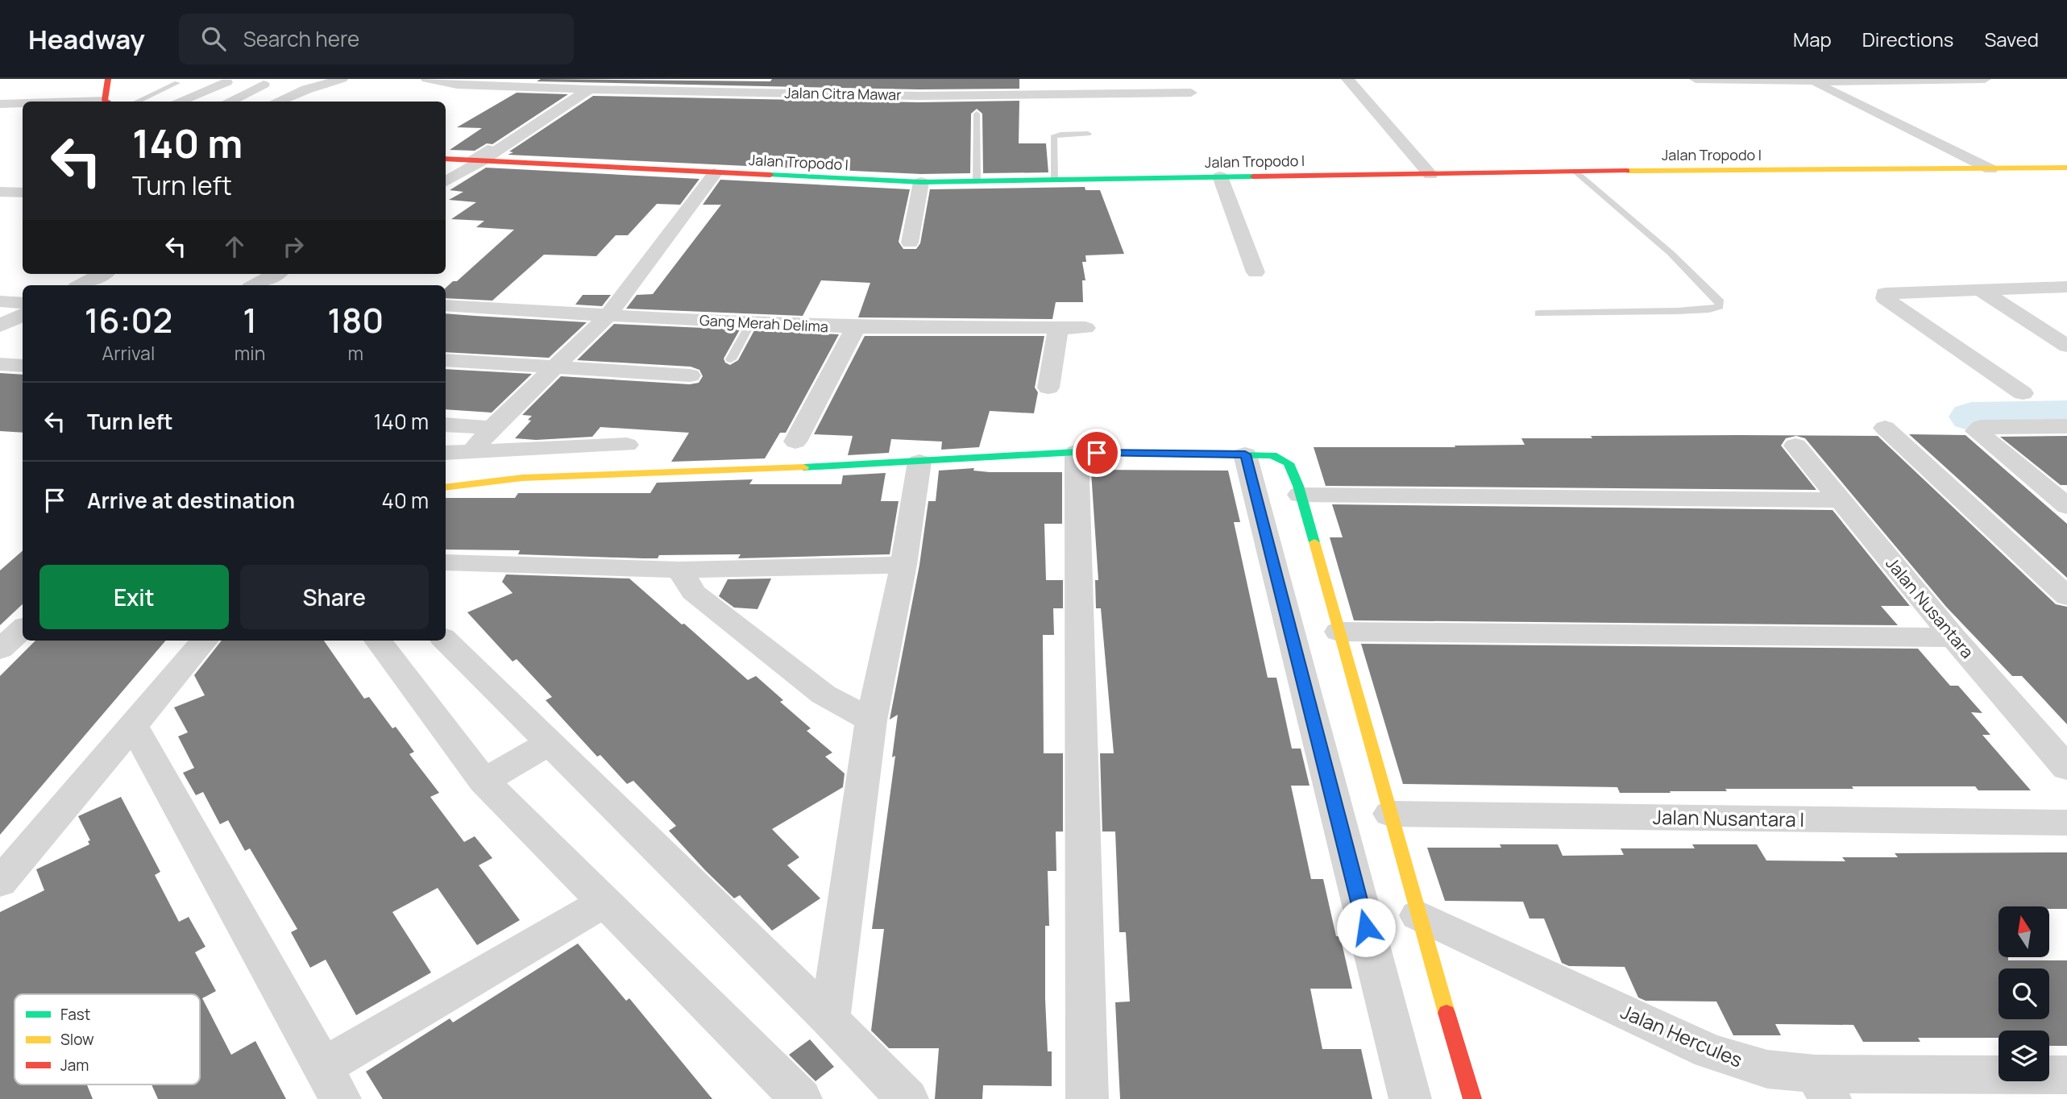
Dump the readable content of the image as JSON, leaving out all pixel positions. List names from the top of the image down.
{
  "streets": {
    "street": [
      "Jalan Citra Mawar",
      "Jalan Tropodo I",
      "Gang Merah Delima",
      "Jalan Nusantara",
      "Jalan Nusantara I",
      "Jalan Hercules"
    ]
  },
  "legend": ["Fast", "Slow", "Jam"],
  "north": "top",
  "page": {
    "header": "Headway",
    "search": "Search here",
    "nav": ["Map", "Directions", "Saved"],
    "turn": ["140 m", "Turn left"],
    "eta": [
      "16:02",
      "Arrival",
      "1",
      "min",
      "180",
      "m"
    ],
    "list": [
      {
        "name": "Turn left",
        "value": "140 m"
      },
      {
        "name": "Arrive at destination",
        "value": "40 m"
      }
    ],
    "buttons": ["Exit", "Share"]
  }
}
